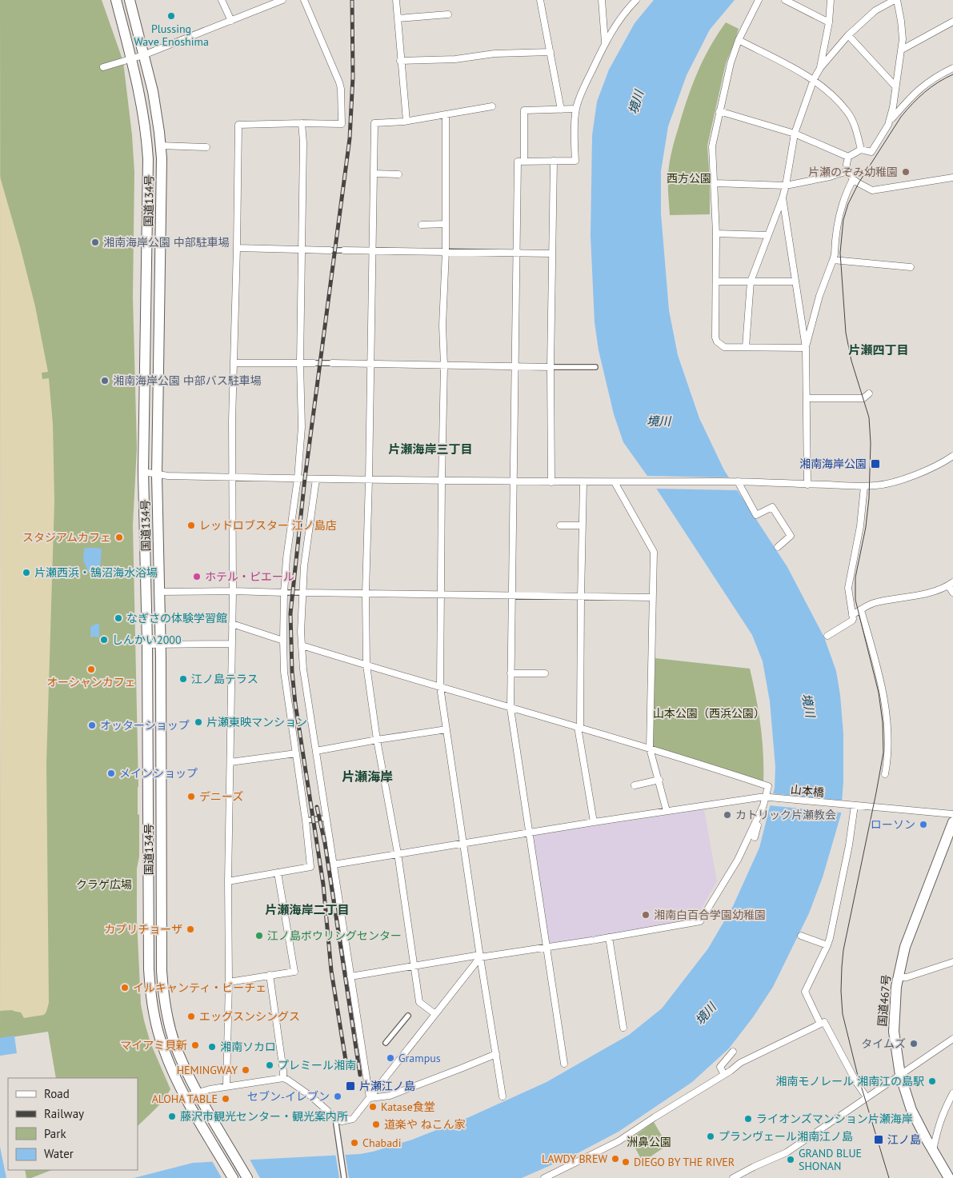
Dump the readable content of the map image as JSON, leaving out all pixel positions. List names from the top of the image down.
{
  "streets": {
    "highway": ["国道134号", "国道467号"],
    "street": ["山本橋"]
  },
  "districts": [
    "片瀬四丁目",
    "片瀬海岸三丁目",
    "片瀬海岸",
    "片瀬海岸二丁目"
  ],
  "water": ["境川"],
  "parks": [
    "西方公園",
    "山本公園（西浜公園）",
    "クラゲ広場",
    "洲鼻公園"
  ],
  "places": {
    "other": [
      "Plussing Wave Enoshima",
      "片瀬のぞみ幼稚園",
      "湘南海岸公園 中部駐車場",
      "湘南海岸公園 中部バス駐車場",
      "レッドロブスター 江ノ島店",
      "スタジアムカフェ",
      "片瀬西浜・鵠沼海水浴場",
      "ホテル・ピエール",
      "なぎさの体験学習館",
      "しんかい2000",
      "オーシャンカフェ",
      "江ノ島テラス",
      "片瀬東映マンション",
      "オッターショップ",
      "メインショップ",
      "デニーズ",
      "カトリック片瀬教会",
      "ローソン",
      "湘南白百合学園幼稚園",
      "カプリチョーザ",
      "江ノ島ボウリングセンター",
      "イルキャンティ・ビーチェ",
      "エッグスンシングス",
      "タイムズ",
      "マイアミ貝新",
      "湘南ソカロ",
      "Grampus",
      "プレミール湘南",
      "HEMINGWAY",
      "湘南モノレール 湘南江の島駅",
      "セブン-イレブン",
      "ALOHA TABLE",
      "Katase食堂",
      "藤沢市観光センター・観光案内所",
      "ライオンズマンション片瀬海岸",
      "道楽や ねこん家",
      "プランヴェール湘南江ノ島",
      "Chabadi",
      "LAWDY BREW",
      "GRAND BLUE SHONAN",
      "DIEGO BY THE RIVER"
    ],
    "transit": ["湘南海岸公園", "片瀬江ノ島", "江ノ島"]
  },
  "legend": [
    "Road",
    "Railway",
    "Park",
    "Water"
  ]
}
